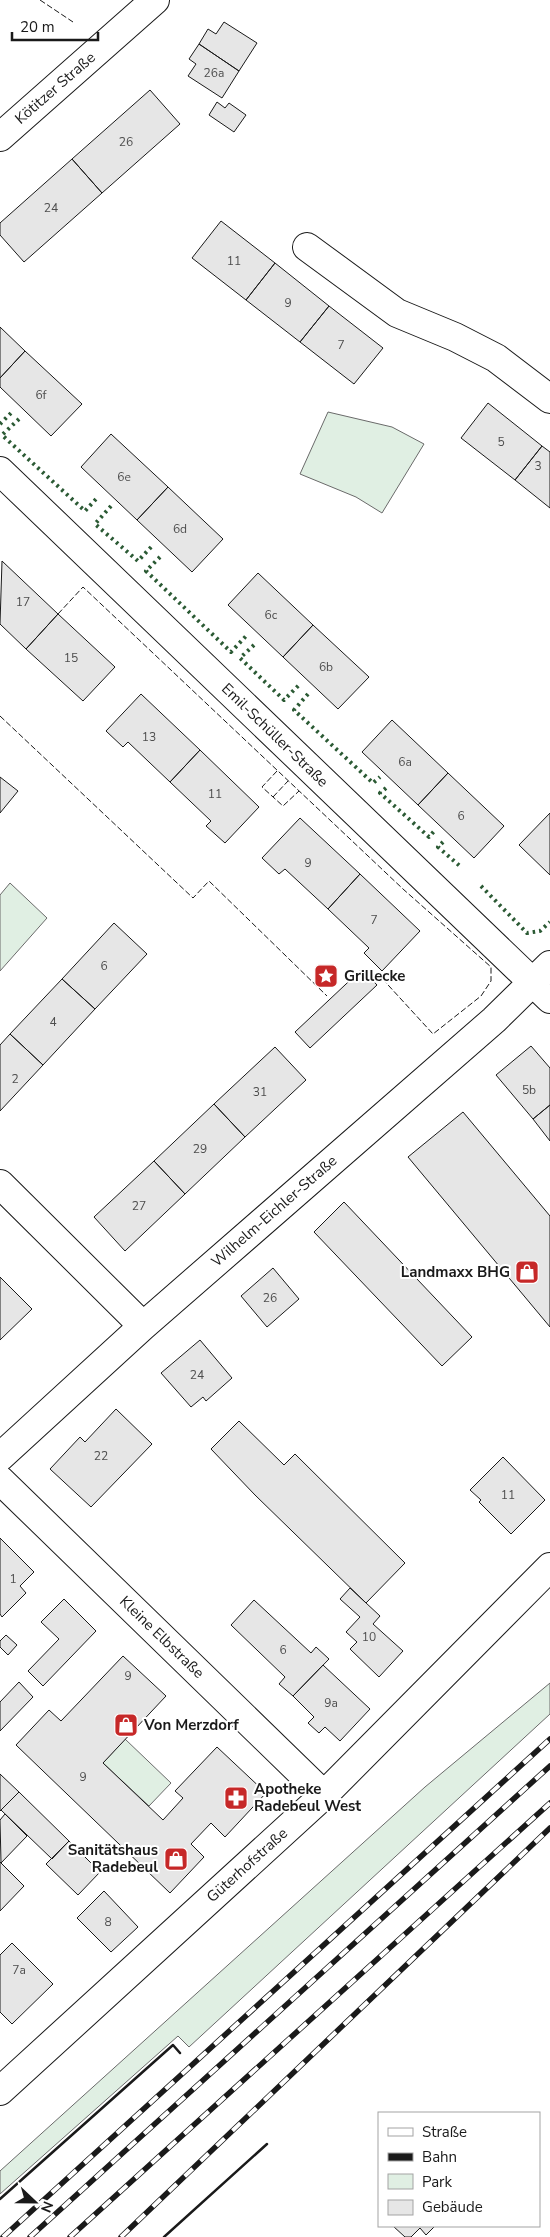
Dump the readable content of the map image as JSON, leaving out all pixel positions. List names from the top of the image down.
{
  "streets": {
    "street": [
      "Kötitzer Straße",
      "Emil-Schüller-Straße",
      "Wilhelm-Eichler-Straße",
      "Kleine Elbstraße",
      "Güterhofstraße"
    ]
  },
  "crossings": [
    ["Emil-Schüller-Straße", "Wilhelm-Eichler-Straße"],
    ["Kleine Elbstraße", "Güterhofstraße"]
  ],
  "places": {
    "place": ["Grillecke"],
    "shop": ["Landmaxx BHG", "Von Merzdorf", "Sanitätshaus Radebeul"],
    "pharmacy": ["Apotheke Radebeul West"]
  },
  "house_numbers": [
    "26a",
    "26",
    "24",
    "11",
    "9",
    "7",
    "6f",
    "5",
    "3",
    "6e",
    "6d",
    "17",
    "6c",
    "15",
    "6b",
    "13",
    "6a",
    "11",
    "6",
    "9",
    "7",
    "6",
    "4",
    "2",
    "5b",
    "31",
    "29",
    "27",
    "26",
    "24",
    "22",
    "11",
    "1",
    "10",
    "6",
    "9",
    "9a",
    "9",
    "8",
    "7a"
  ],
  "legend": [
    "Straße",
    "Bahn",
    "Park",
    "Gebäude"
  ],
  "scale_bar": "20 m",
  "north": "right"
}
